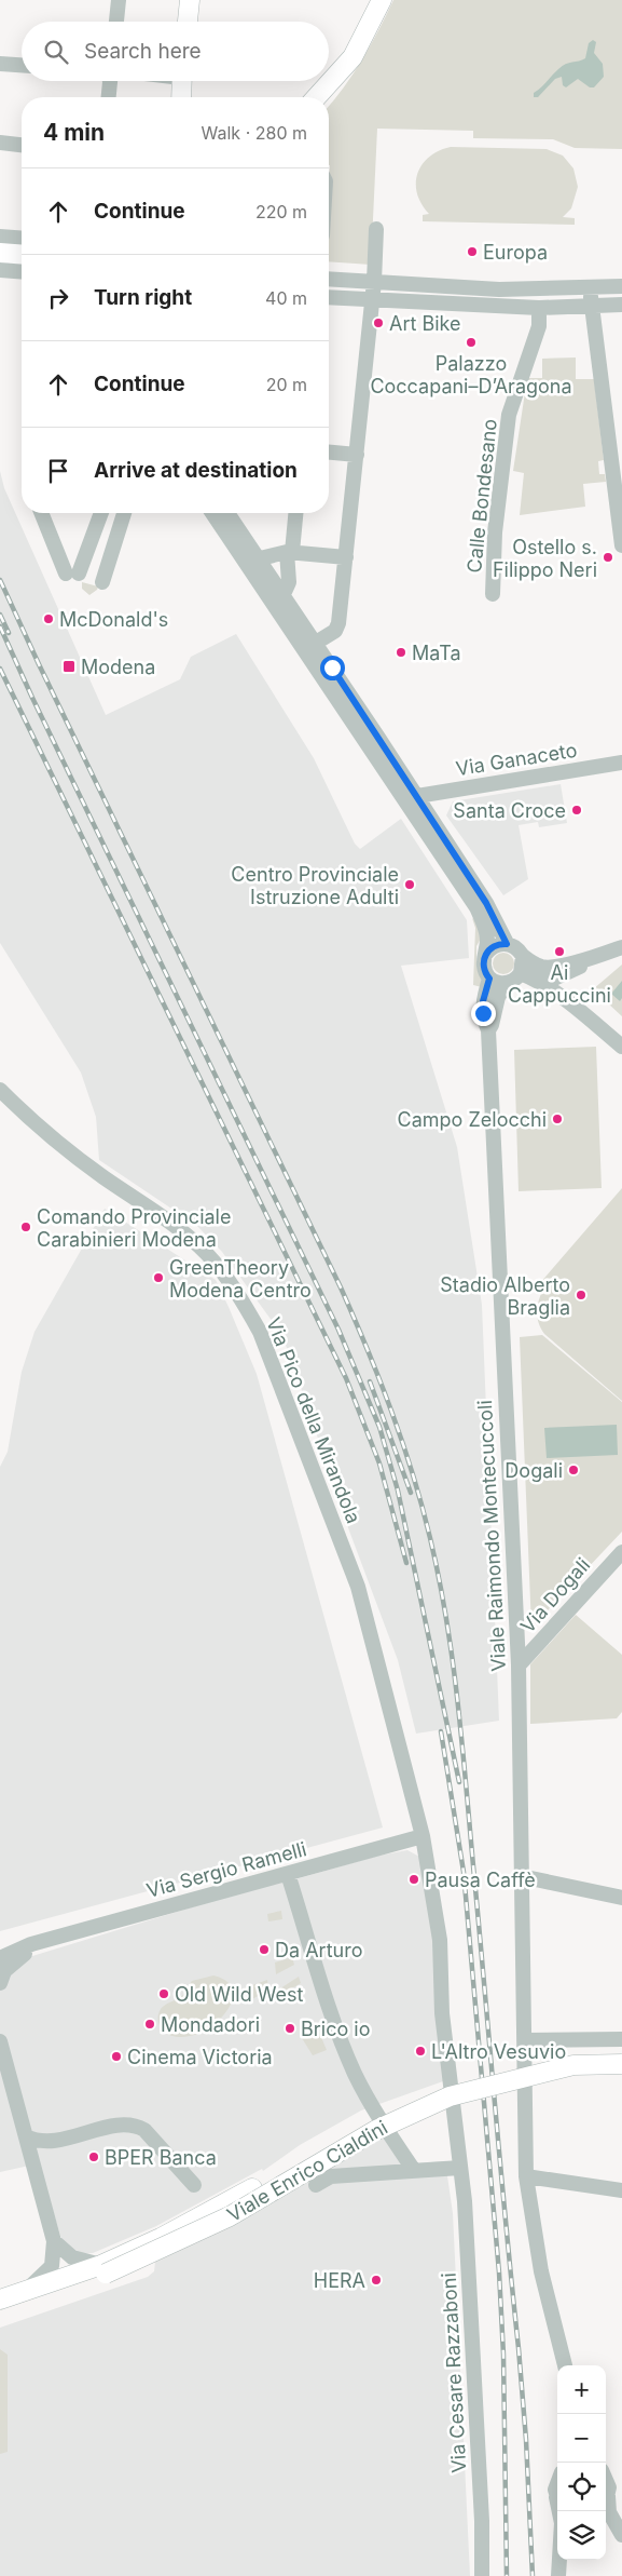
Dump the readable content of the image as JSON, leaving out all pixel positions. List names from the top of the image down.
{
  "streets": {
    "main road": ["Viale Enrico Cialdini"],
    "street": [
      "Calle Bondesano",
      "Via Ganaceto",
      "Via Pico della Mirandola",
      "Viale Raimondo Montecuccoli",
      "Via Dogali",
      "Via Sergio Ramelli",
      "Via Cesare Razzaboni"
    ]
  },
  "crossings": [
    ["Via Pico della Mirandola", "Via Sergio Ramelli"],
    ["Via Pico della Mirandola", "Via Cesare Razzaboni"],
    ["Viale Raimondo Montecuccoli", "Via Dogali"],
    ["Via Sergio Ramelli", "Via Cesare Razzaboni"]
  ],
  "places": {
    "other": [
      "Europa",
      "Art Bike",
      "Palazzo Coccapani–D’Aragona",
      "Ostello s. Filippo Neri",
      "McDonald's",
      "MaTa",
      "Santa Croce",
      "Centro Provinciale Istruzione Adulti",
      "Ai Cappuccini",
      "Campo Zelocchi",
      "Comando Provinciale Carabinieri Modena",
      "GreenTheory Modena Centro",
      "Stadio Alberto Braglia",
      "Dogali",
      "Pausa Caffè",
      "Da Arturo",
      "Old Wild West",
      "Mondadori",
      "Brico io",
      "L'Altro Vesuvio",
      "Cinema Victoria",
      "BPER Banca",
      "HERA"
    ],
    "transit": ["Modena"]
  },
  "page": {
    "search": "Search here",
    "heading": ["4 min", "Walk · 280 m"],
    "list": [
      ["Continue", "220 m"],
      ["Turn right", "40 m"],
      ["Continue", "20 m"],
      "Arrive at destination"
    ],
    "map_buttons": ["+", "−"]
  }
}
